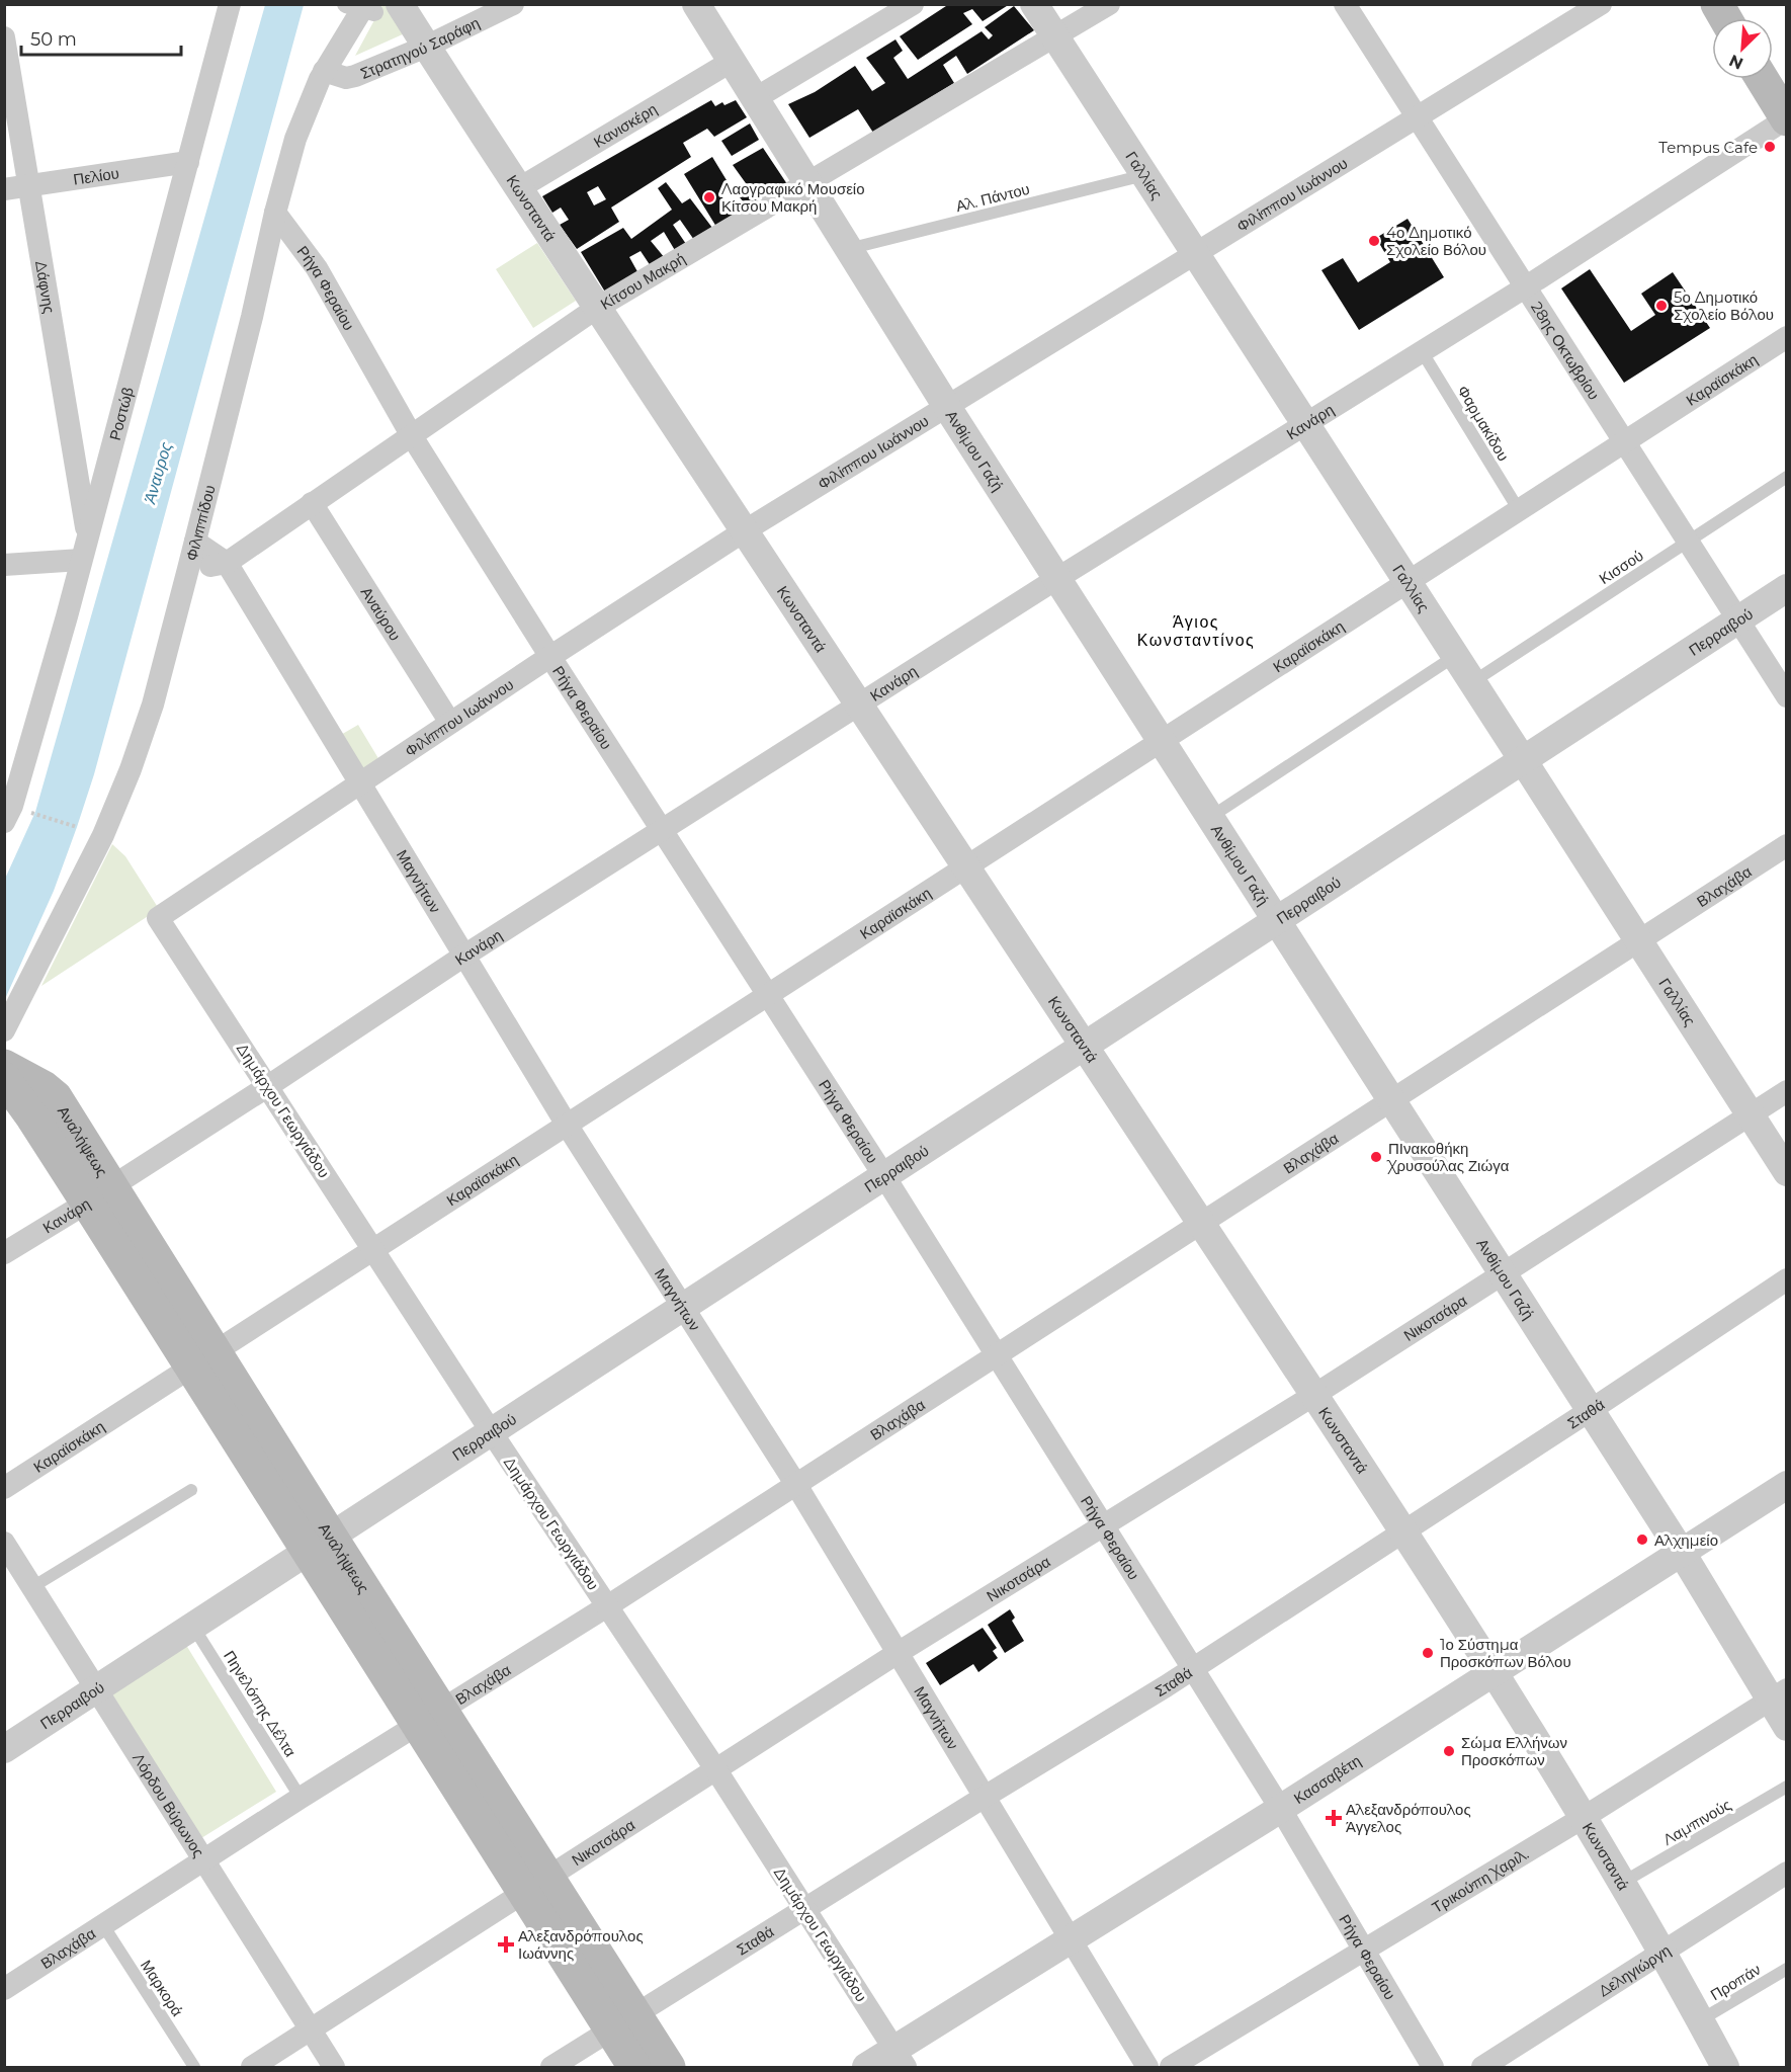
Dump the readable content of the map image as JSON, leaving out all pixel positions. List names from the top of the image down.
{
  "streets": {
    "main road": ["Αναλήψεως"],
    "street": [
      "Στρατηγού Σαράφη",
      "Κανισκέρη",
      "Γαλλίας",
      "Πελίου",
      "Φιλίππου Ιωάννου",
      "Κωνσταντά",
      "Κίτσου Μακρή",
      "Δάφνης",
      "Ρήγα Φεραίου",
      "28ης Οκτωβρίου",
      "Καραϊσκάκη",
      "Ροστώβ",
      "Κανάρη",
      "Ανθίμου Γαζή",
      "Φιλιππίδου",
      "Αναύρου",
      "Περραιβού",
      "Μαγνήτων",
      "Βλαχάβα",
      "Δημάρχου Γεωργιάδου",
      "Νικοτσάρα",
      "Σταθά",
      "Κασσαβέτη",
      "Λόρδου Βύρωνος",
      "Τρικούπη Χαριλ.",
      "Δεληγιώργη"
    ],
    "lane": [
      "Αλ. Πάντου",
      "Φαρμακίδου",
      "Κισσού",
      "Πηνελόπης Δέλτα",
      "Λαμπινούς",
      "Προπάν",
      "Μαρκορά"
    ]
  },
  "crossings": [
    ["Στρατηγού Σαράφη", "Κωνσταντά"],
    ["Στρατηγού Σαράφη", "Φιλιππίδου"],
    ["Κανισκέρη", "Κωνσταντά"],
    ["Κανισκέρη", "Ανθίμου Γαζή"],
    ["Γαλλίας", "Φιλίππου Ιωάννου"],
    ["Γαλλίας", "Αλ. Πάντου"],
    ["Γαλλίας", "Κίτσου Μακρή"],
    ["Γαλλίας", "Καραϊσκάκη"],
    ["Γαλλίας", "Κανάρη"],
    ["Γαλλίας", "Κισσού"],
    ["Γαλλίας", "Περραιβού"],
    ["Γαλλίας", "Βλαχάβα"],
    ["Γαλλίας", "Νικοτσάρα"],
    ["Πελίου", "Δάφνης"],
    ["Πελίου", "Ροστώβ"],
    ["Φιλίππου Ιωάννου", "Κωνσταντά"],
    ["Φιλίππου Ιωάννου", "Ρήγα Φεραίου"],
    ["Φιλίππου Ιωάννου", "28ης Οκτωβρίου"],
    ["Φιλίππου Ιωάννου", "Ανθίμου Γαζή"],
    ["Φιλίππου Ιωάννου", "Αναύρου"],
    ["Φιλίππου Ιωάννου", "Μαγνήτων"],
    ["Φιλίππου Ιωάννου", "Δημάρχου Γεωργιάδου"],
    ["Αλ. Πάντου", "Ανθίμου Γαζή"],
    ["Κωνσταντά", "Κίτσου Μακρή"],
    ["Κωνσταντά", "Καραϊσκάκη"],
    ["Κωνσταντά", "Κανάρη"],
    ["Κωνσταντά", "Φιλιππίδου"],
    ["Κωνσταντά", "Περραιβού"],
    ["Κωνσταντά", "Βλαχάβα"],
    ["Κωνσταντά", "Νικοτσάρα"],
    ["Κωνσταντά", "Σταθά"],
    ["Κωνσταντά", "Κασσαβέτη"],
    ["Κωνσταντά", "Λαμπινούς"],
    ["Κωνσταντά", "Τρικούπη Χαριλ."],
    ["Κωνσταντά", "Δεληγιώργη"],
    ["Κωνσταντά", "Προπάν"],
    ["Κίτσου Μακρή", "Ρήγα Φεραίου"],
    ["Κίτσου Μακρή", "Ανθίμου Γαζή"],
    ["Κίτσου Μακρή", "Φιλιππίδου"],
    ["Κίτσου Μακρή", "Αναύρου"],
    ["Κίτσου Μακρή", "Μαγνήτων"],
    ["Δάφνης", "Ροστώβ"],
    ["Ρήγα Φεραίου", "Καραϊσκάκη"],
    ["Ρήγα Φεραίου", "Κανάρη"],
    ["Ρήγα Φεραίου", "Φιλιππίδου"],
    ["Ρήγα Φεραίου", "Περραιβού"],
    ["Ρήγα Φεραίου", "Βλαχάβα"],
    ["Ρήγα Φεραίου", "Νικοτσάρα"],
    ["Ρήγα Φεραίου", "Σταθά"],
    ["Ρήγα Φεραίου", "Κασσαβέτη"],
    ["Ρήγα Φεραίου", "Τρικούπη Χαριλ."],
    ["28ης Οκτωβρίου", "Καραϊσκάκη"],
    ["28ης Οκτωβρίου", "Κανάρη"],
    ["28ης Οκτωβρίου", "Κισσού"],
    ["28ης Οκτωβρίου", "Περραιβού"],
    ["Καραϊσκάκη", "Φαρμακίδου"],
    ["Καραϊσκάκη", "Ανθίμου Γαζή"],
    ["Καραϊσκάκη", "Μαγνήτων"],
    ["Καραϊσκάκη", "Δημάρχου Γεωργιάδου"],
    ["Καραϊσκάκη", "Αναλήψεως"],
    ["Κανάρη", "Φαρμακίδου"],
    ["Κανάρη", "Ανθίμου Γαζή"],
    ["Κανάρη", "Μαγνήτων"],
    ["Κανάρη", "Δημάρχου Γεωργιάδου"],
    ["Κανάρη", "Αναλήψεως"],
    ["Ανθίμου Γαζή", "Περραιβού"],
    ["Ανθίμου Γαζή", "Βλαχάβα"],
    ["Ανθίμου Γαζή", "Νικοτσάρα"],
    ["Ανθίμου Γαζή", "Σταθά"],
    ["Ανθίμου Γαζή", "Κασσαβέτη"],
    ["Ανθίμου Γαζή", "Τρικούπη Χαριλ."],
    ["Φιλιππίδου", "Μαγνήτων"],
    ["Περραιβού", "Μαγνήτων"],
    ["Περραιβού", "Δημάρχου Γεωργιάδου"],
    ["Περραιβού", "Αναλήψεως"],
    ["Περραιβού", "Πηνελόπης Δέλτα"],
    ["Περραιβού", "Λόρδου Βύρωνος"],
    ["Μαγνήτων", "Βλαχάβα"],
    ["Μαγνήτων", "Νικοτσάρα"],
    ["Μαγνήτων", "Σταθά"],
    ["Μαγνήτων", "Κασσαβέτη"],
    ["Βλαχάβα", "Δημάρχου Γεωργιάδου"],
    ["Βλαχάβα", "Αναλήψεως"],
    ["Βλαχάβα", "Πηνελόπης Δέλτα"],
    ["Βλαχάβα", "Λόρδου Βύρωνος"],
    ["Βλαχάβα", "Μαρκορά"],
    ["Δημάρχου Γεωργιάδου", "Νικοτσάρα"],
    ["Δημάρχου Γεωργιάδου", "Σταθά"],
    ["Δημάρχου Γεωργιάδου", "Κασσαβέτη"],
    ["Αναλήψεως", "Νικοτσάρα"],
    ["Αναλήψεως", "Σταθά"],
    ["Νικοτσάρα", "Λόρδου Βύρωνος"]
  ],
  "districts": ["Άγιος Κωνσταντίνος"],
  "water": ["Άναυρος"],
  "places": {
    "other": [
      "Tempus Cafe",
      "Λαογραφικό Μουσείο Κίτσου Μακρή",
      "4ο Δημοτικό Σχολείο Βόλου",
      "5ο Δημοτικό Σχολείο Βόλου",
      "ΠΙνακοθήκη Χρυσούλας Ζιώγα",
      "Αλχημείο",
      "1ο Σύστημα Προσκόπων Βόλου",
      "Σώμα Ελλήνων Προσκόπων"
    ],
    "health": ["Αλεξανδρόπουλος Άγγελος", "Αλεξανδρόπουλος Ιωάννης"]
  },
  "scale_bar": "50 m",
  "north": "bottom left"
}
